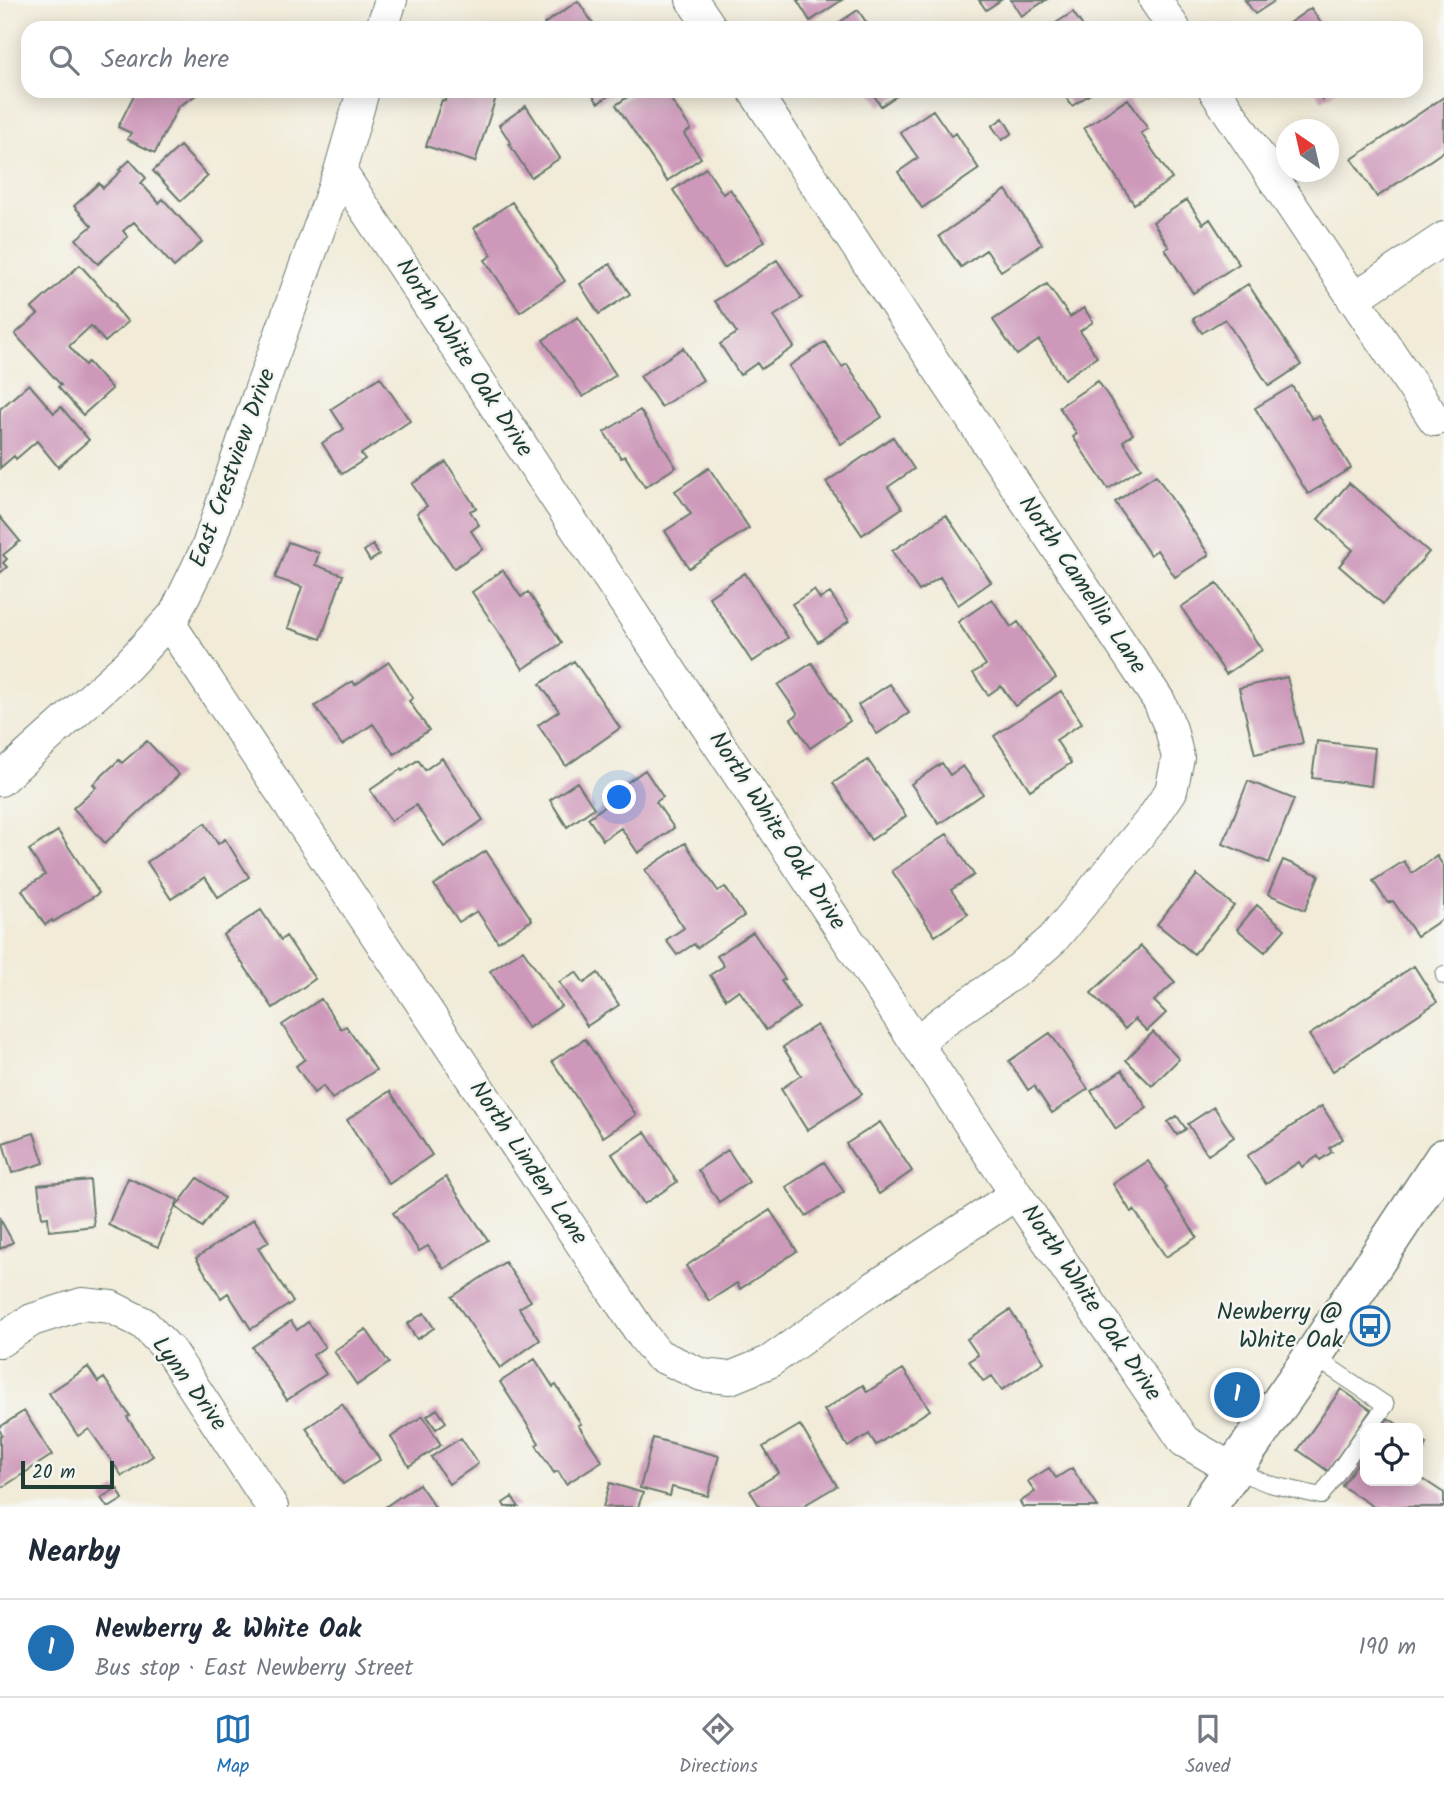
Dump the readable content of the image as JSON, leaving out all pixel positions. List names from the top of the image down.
{
  "streets": {
    "street": [
      "North White Oak Drive",
      "East Crestview Drive",
      "North Camellia Lane",
      "North Linden Lane",
      "Lynn Drive"
    ]
  },
  "crossings": [
    ["North White Oak Drive", "East Crestview Drive"],
    ["North White Oak Drive", "North Camellia Lane"],
    ["North White Oak Drive", "North Linden Lane"],
    ["East Crestview Drive", "North Linden Lane"]
  ],
  "places": {
    "bus stop": ["Newberry @ White Oak"]
  },
  "scale_bar": "20 m",
  "north": "top left",
  "page": {
    "search": "Search here",
    "pins": "1",
    "scale": "20 m",
    "heading": "Nearby",
    "list": [
      {
        "mark": "1",
        "name": "Newberry & White Oak",
        "note": "Bus stop · East Newberry Street",
        "value": "190 m"
      }
    ],
    "nav": ["Map", "Directions", "Saved"]
  }
}
